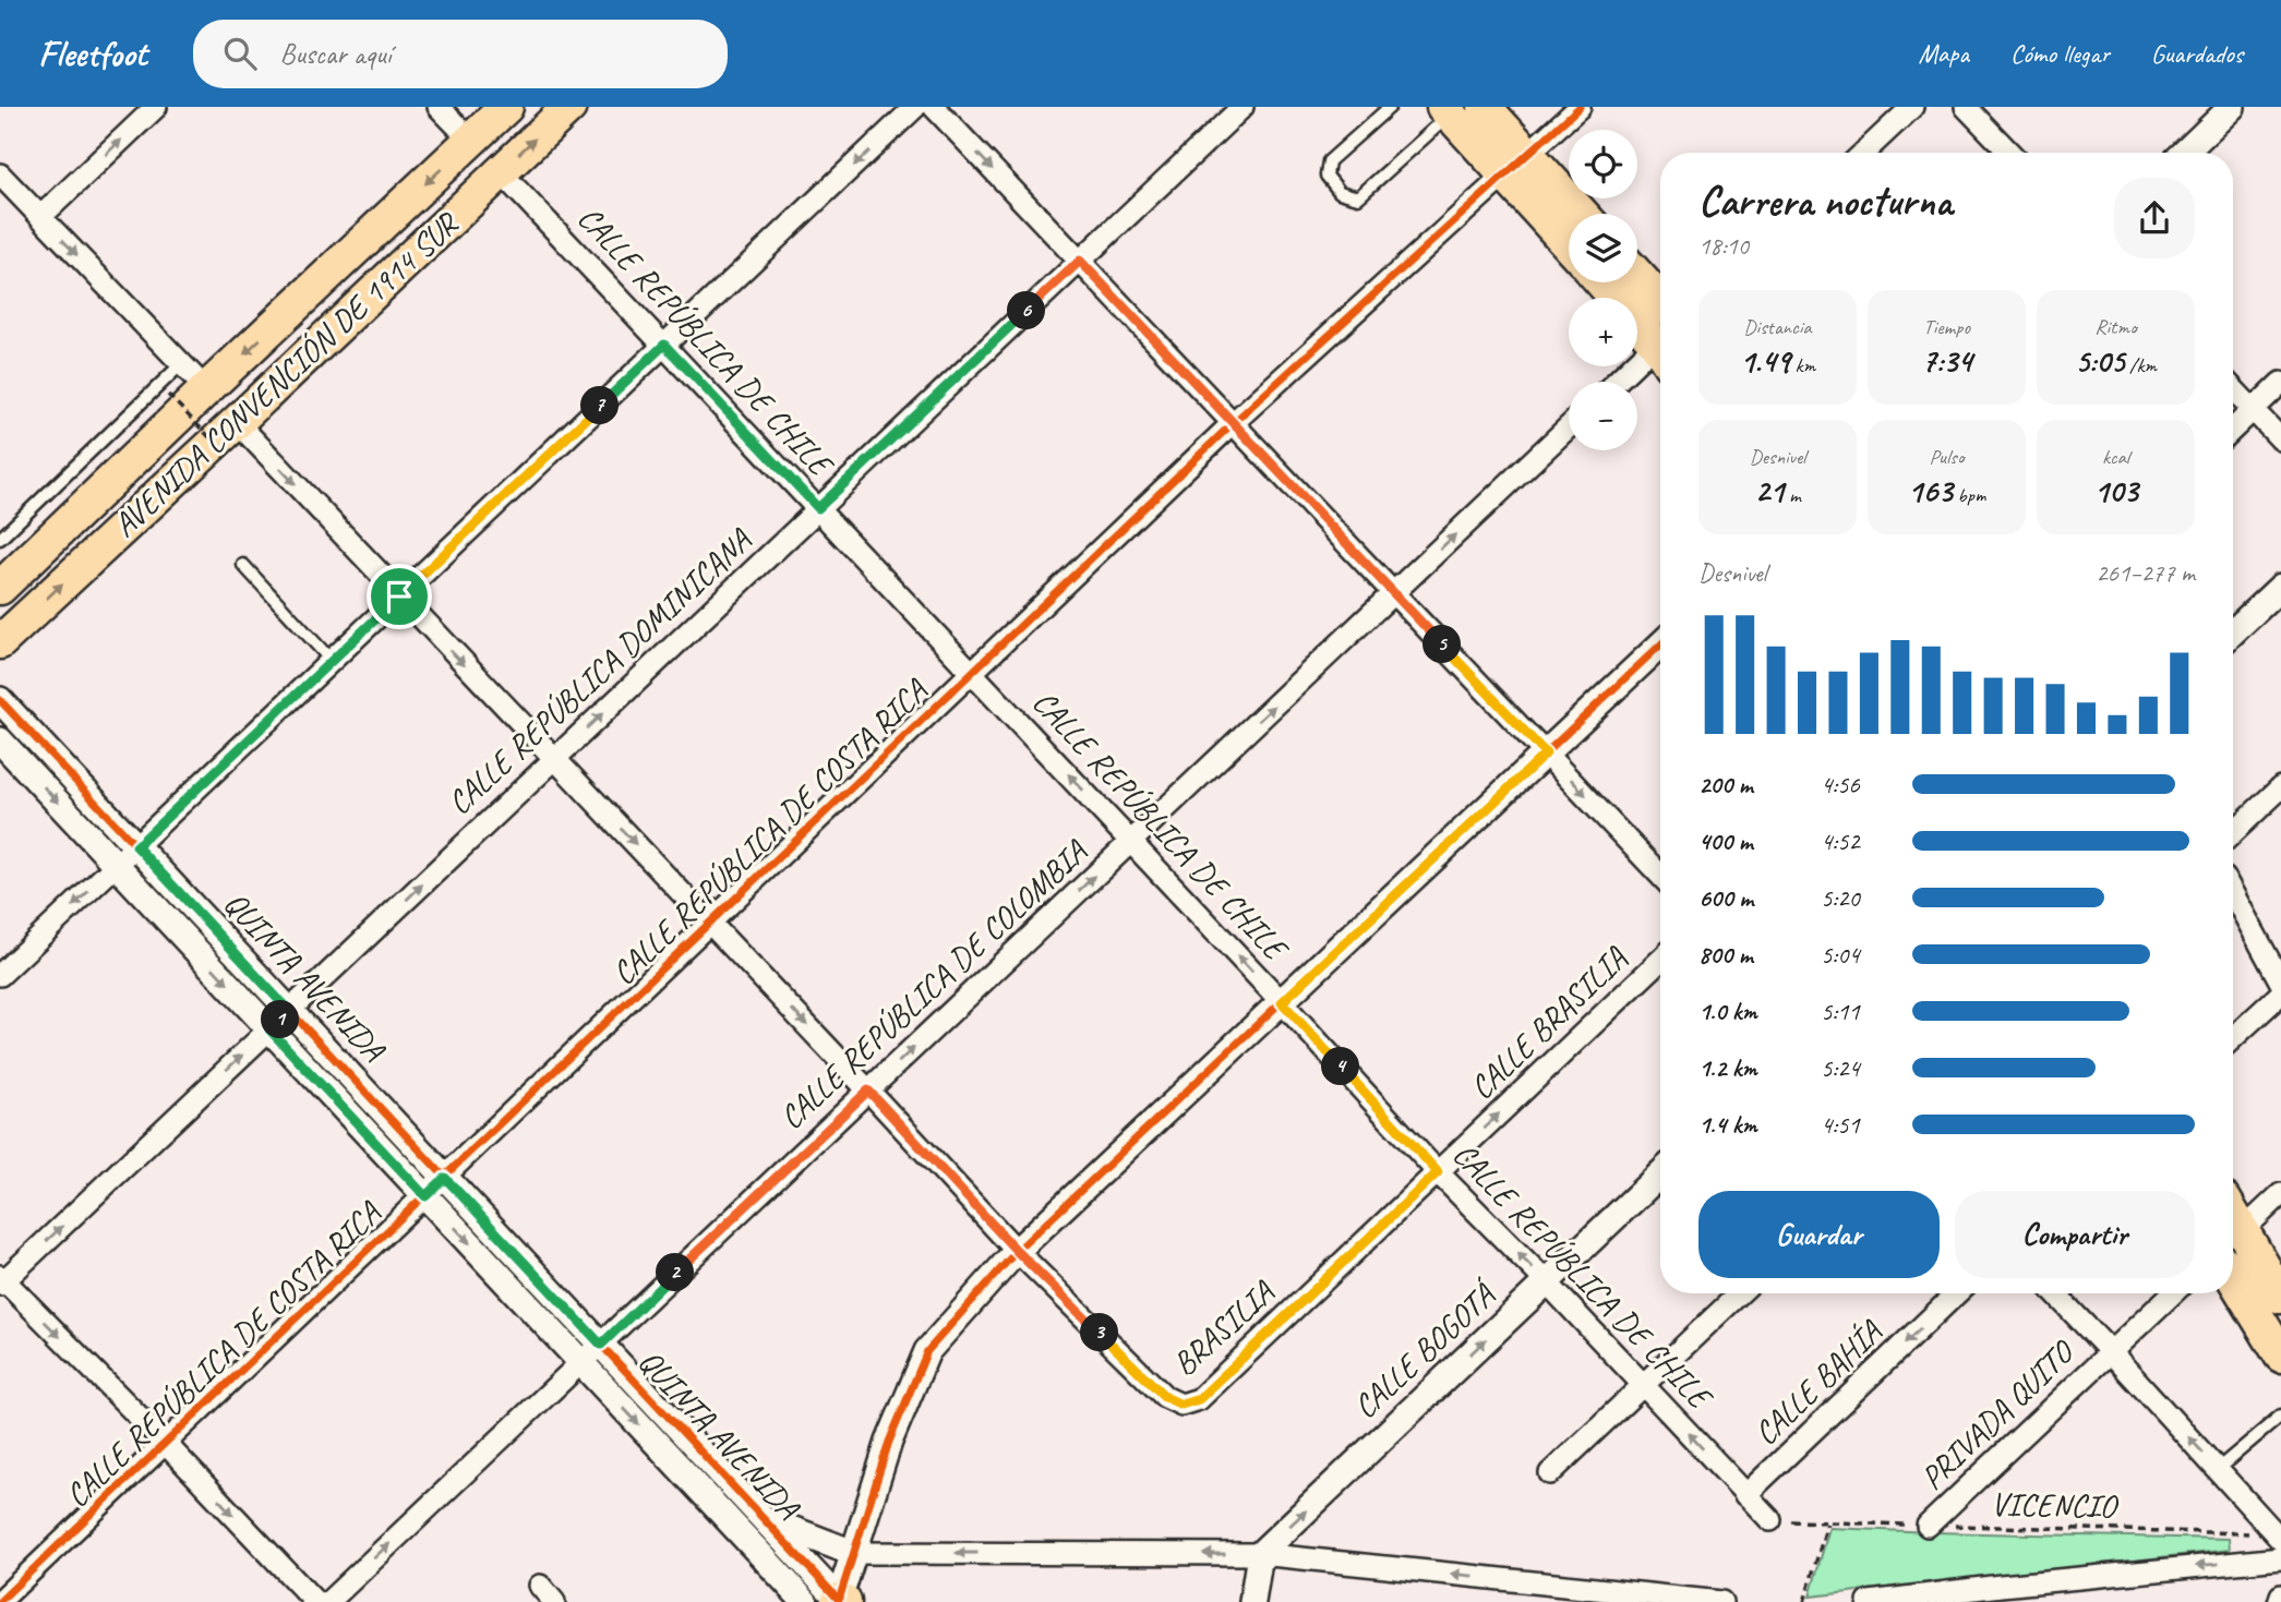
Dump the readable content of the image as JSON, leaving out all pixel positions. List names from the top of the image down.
{
  "streets": {
    "main road": ["AVENIDA CONVENCIÓN DE 1914 SUR"],
    "street": [
      "CALLE REPÚBLICA DE CHILE",
      "CALLE REPÚBLICA DOMINICANA",
      "CALLE REPÚBLICA DE COSTA RICA",
      "QUINTA AVENIDA",
      "CALLE REPÚBLICA DE COLOMBIA",
      "CALLE BRASILIA",
      "BRASILIA",
      "CALLE BOGOTÁ",
      "CALLE BAHÍA",
      "PRIVADA QUITO"
    ],
    "path": ["VICENCIO"]
  },
  "crossings": [
    ["CALLE REPÚBLICA DE CHILE", "AVENIDA CONVENCIÓN DE 1914 SUR"],
    ["CALLE REPÚBLICA DE CHILE", "CALLE REPÚBLICA DOMINICANA"],
    ["CALLE REPÚBLICA DE CHILE", "CALLE REPÚBLICA DE COSTA RICA"],
    ["CALLE REPÚBLICA DE CHILE", "CALLE REPÚBLICA DE COLOMBIA"],
    ["CALLE REPÚBLICA DE CHILE", "CALLE BRASILIA"],
    ["CALLE REPÚBLICA DE CHILE", "BRASILIA"],
    ["CALLE REPÚBLICA DE CHILE", "CALLE BOGOTÁ"],
    ["CALLE REPÚBLICA DE CHILE", "CALLE BAHÍA"],
    ["CALLE REPÚBLICA DE CHILE", "VICENCIO"],
    ["CALLE REPÚBLICA DOMINICANA", "QUINTA AVENIDA"],
    ["CALLE REPÚBLICA DE COSTA RICA", "QUINTA AVENIDA"],
    ["QUINTA AVENIDA", "CALLE REPÚBLICA DE COLOMBIA"],
    ["CALLE BRASILIA", "BRASILIA"],
    ["PRIVADA QUITO", "VICENCIO"]
  ],
  "one_way": [
    "CALLE REPÚBLICA DE CHILE",
    "CALLE REPÚBLICA DOMINICANA",
    "CALLE REPÚBLICA DE COLOMBIA",
    "CALLE BRASILIA"
  ],
  "page": {
    "header": "Fleetfoot",
    "search": "Buscar aquí",
    "nav": ["Mapa", "Cómo llegar", "Guardados"],
    "map_buttons": ["+", "−"],
    "heading": ["Carrera nocturna", "18:10"],
    "stats": [
      ["Distancia", "1.49 km"],
      ["Tiempo", "7:34"],
      ["Ritmo", "5:05 /km"],
      ["Desnivel", "21 m"],
      ["Pulso", "163 bpm"],
      ["kcal", "103"]
    ],
    "pins": [
      "6",
      "7",
      "5",
      "1",
      "4",
      "2",
      "3"
    ],
    "chart": ["Desnivel", "261–277 m"],
    "list": [
      {
        "name": "200 m",
        "note": "4:56"
      },
      {
        "name": "400 m",
        "note": "4:52"
      },
      {
        "name": "600 m",
        "note": "5:20"
      },
      {
        "name": "800 m",
        "note": "5:04"
      },
      {
        "name": "1.0 km",
        "note": "5:11"
      },
      {
        "name": "1.2 km",
        "note": "5:24"
      },
      {
        "name": "1.4 km",
        "note": "4:51"
      }
    ],
    "buttons": ["Guardar", "Compartir"]
  }
}
